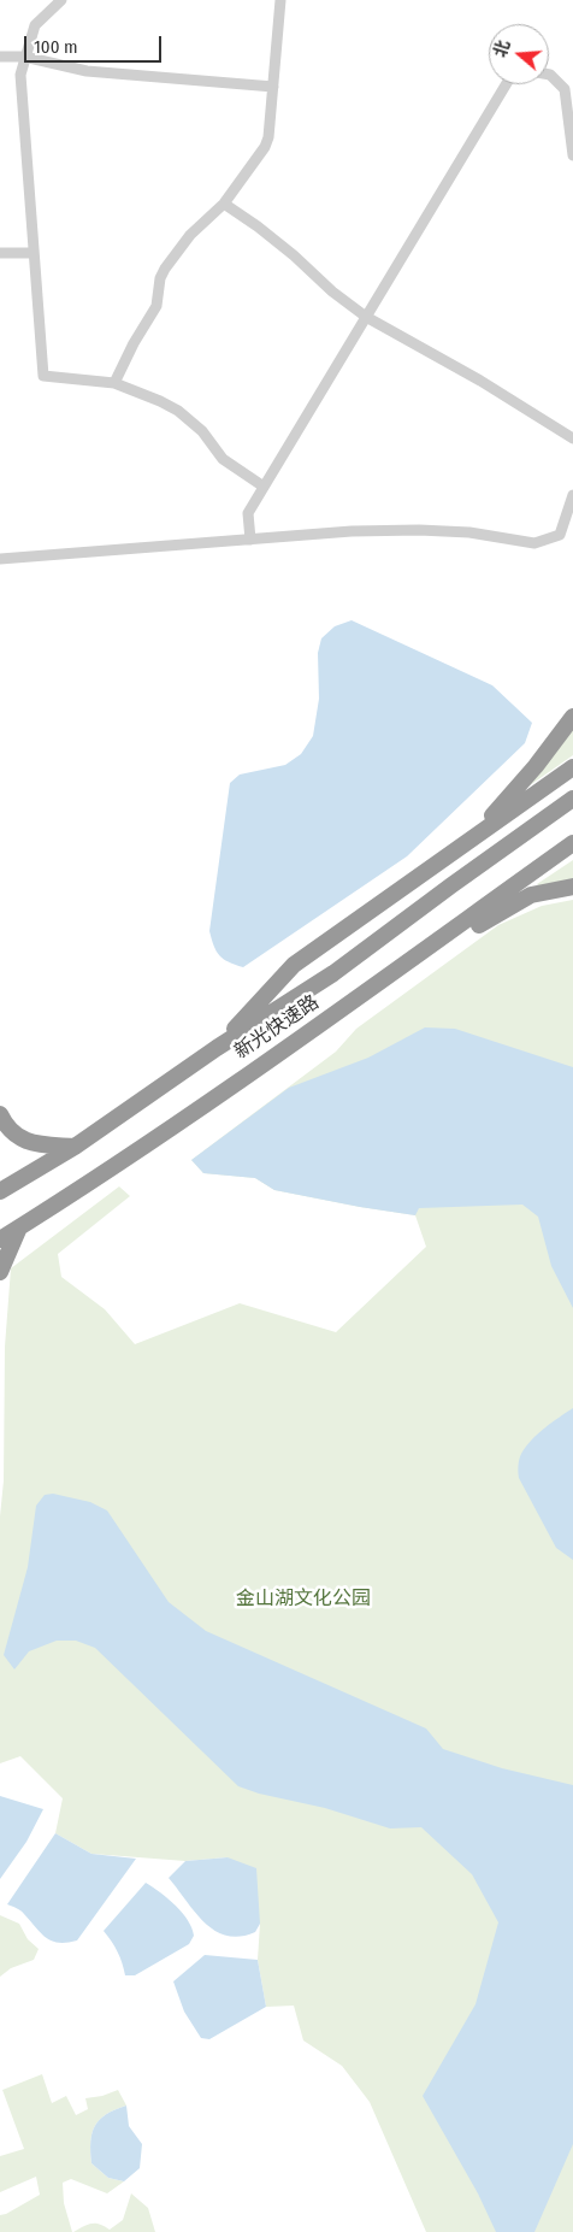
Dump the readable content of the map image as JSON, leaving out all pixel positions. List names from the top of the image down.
{
  "streets": {
    "highway": ["新光快速路"]
  },
  "parks": ["金山湖文化公园"],
  "scale_bar": "100 m",
  "north": "left"
}
